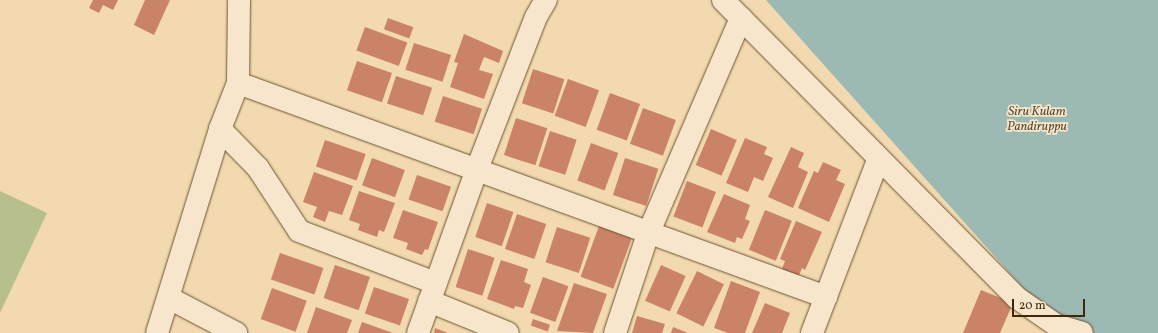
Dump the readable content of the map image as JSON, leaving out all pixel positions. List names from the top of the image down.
{
  "water": ["Siru Kulam Pandiruppu"],
  "scale_bar": "20 m"
}
